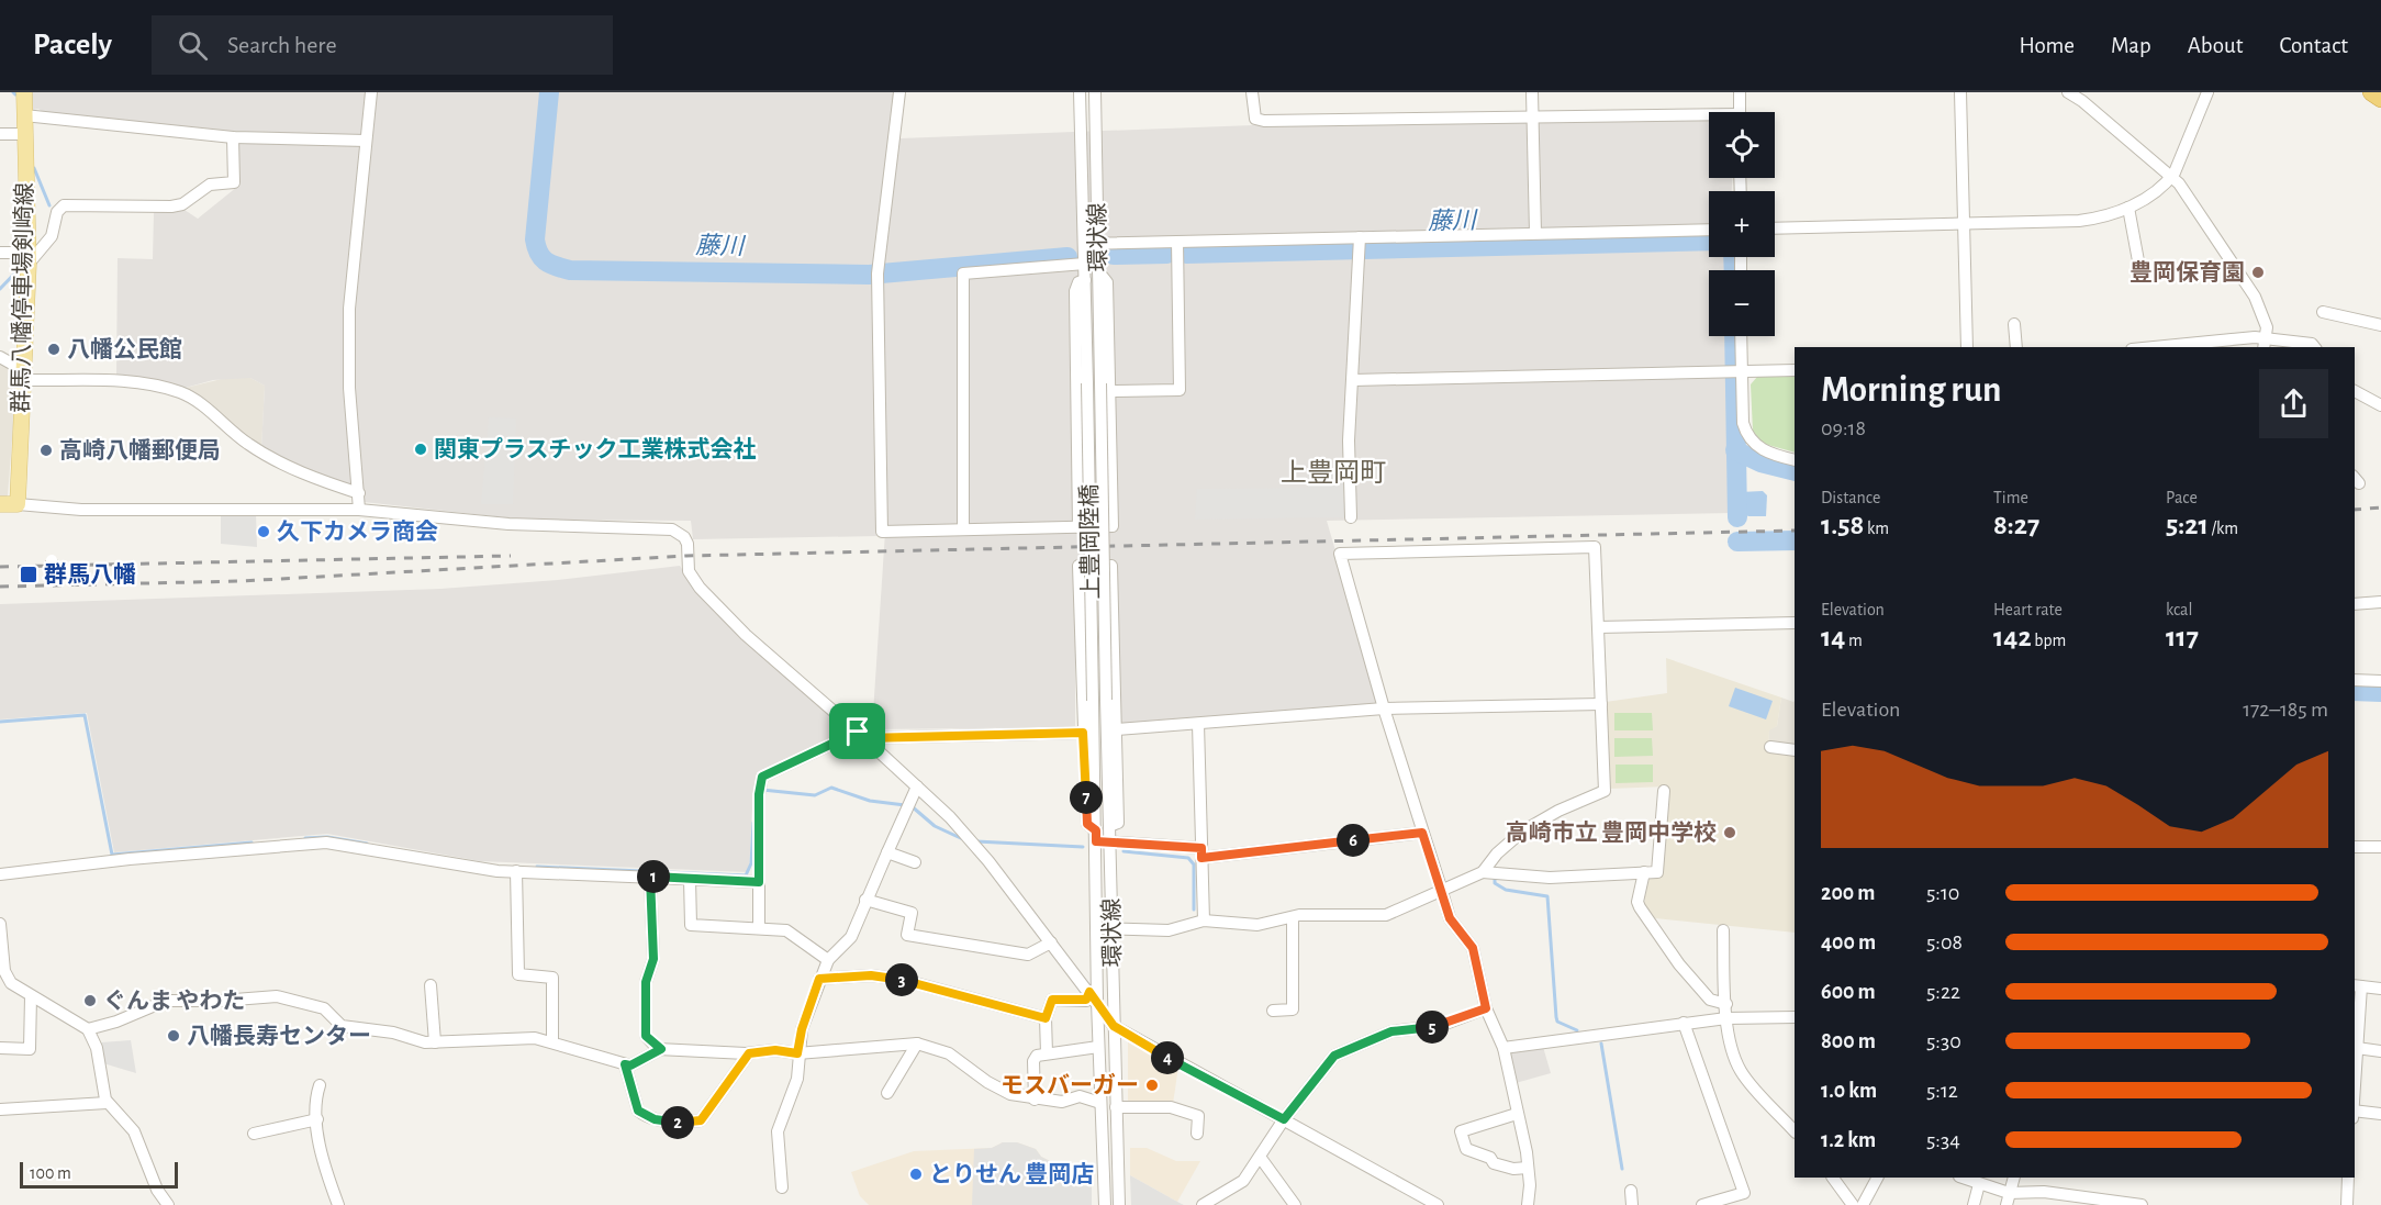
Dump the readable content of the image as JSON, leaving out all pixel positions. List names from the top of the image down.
{
  "streets": {
    "main road": ["群馬八幡停車場剣崎線"],
    "street": ["環状線", "上豊岡陸橋"]
  },
  "crossings": [
    ["環状線", "上豊岡陸橋"]
  ],
  "districts": ["上豊岡町"],
  "water": ["藤川"],
  "places": {
    "other": [
      "豊岡保育園",
      "八幡公民館",
      "関東プラスチック工業株式会社",
      "高崎八幡郵便局",
      "久下カメラ商会",
      "高崎市立 豊岡中学校",
      "ぐんま やわた",
      "八幡長寿センター",
      "モスバーガー",
      "とりせん 豊岡店"
    ],
    "transit": ["群馬八幡"]
  },
  "scale_bar": "100 m",
  "page": {
    "header": "Pacely",
    "search": "Search here",
    "nav": [
      "Home",
      "Map",
      "About",
      "Contact"
    ],
    "map_buttons": ["+", "−"],
    "heading": ["Morning run", "09:18"],
    "stats": [
      ["Distance", "1.58 km"],
      ["Time", "8:27"],
      ["Pace", "5:21 /km"],
      ["Elevation", "14 m"],
      ["Heart rate", "142 bpm"],
      ["kcal", "117"]
    ],
    "chart": ["Elevation", "172–185 m"],
    "pins": [
      "7",
      "6",
      "1",
      "3",
      "5",
      "4",
      "2"
    ],
    "list": [
      {
        "name": "200 m",
        "note": "5:10"
      },
      {
        "name": "400 m",
        "note": "5:08"
      },
      {
        "name": "600 m",
        "note": "5:22"
      },
      {
        "name": "800 m",
        "note": "5:30"
      },
      {
        "name": "1.0 km",
        "note": "5:12"
      },
      {
        "name": "1.2 km",
        "note": "5:34"
      }
    ],
    "scale": "100 m"
  }
}
